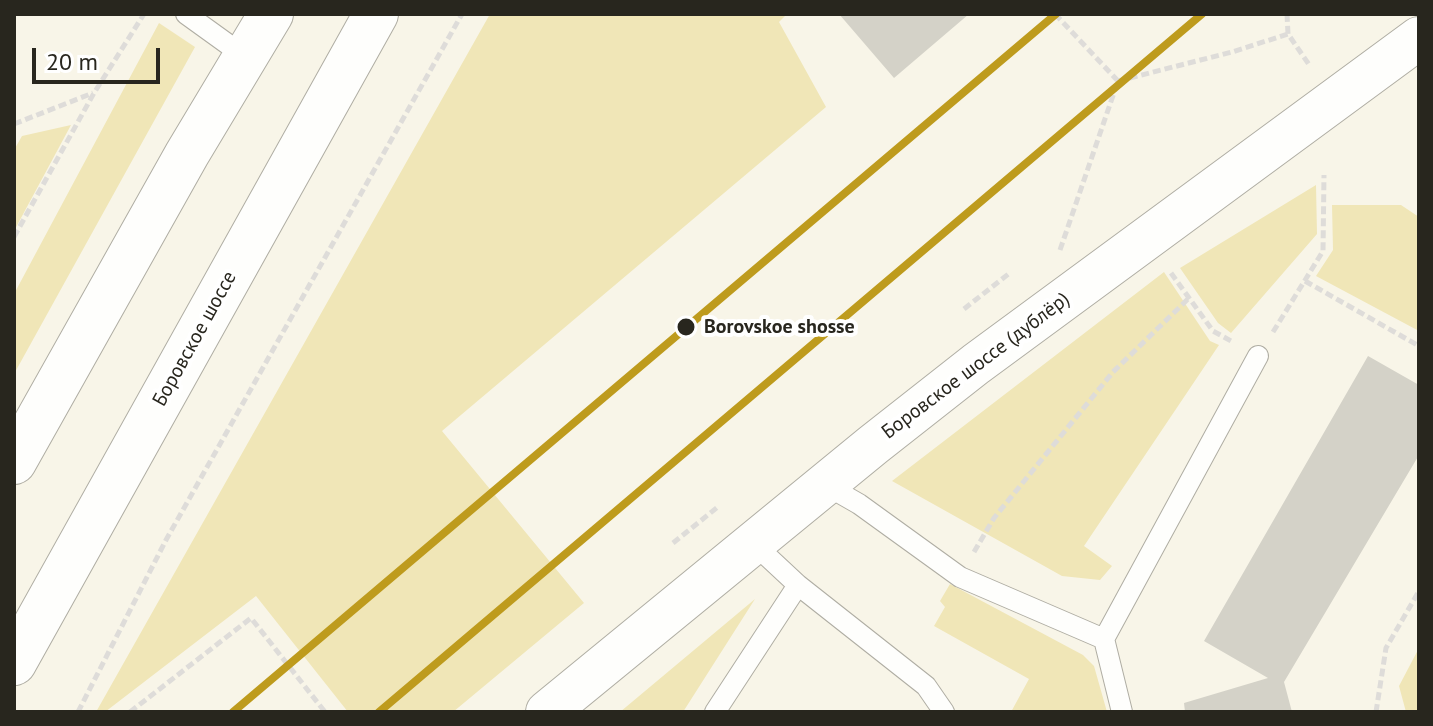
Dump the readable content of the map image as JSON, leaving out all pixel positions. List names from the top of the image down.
{
  "streets": {
    "main road": ["Боровское шоссе"],
    "street": ["Боровское шоссе (дублёр)"]
  },
  "places": ["Borovskoe shosse"],
  "scale_bar": "20 m"
}
